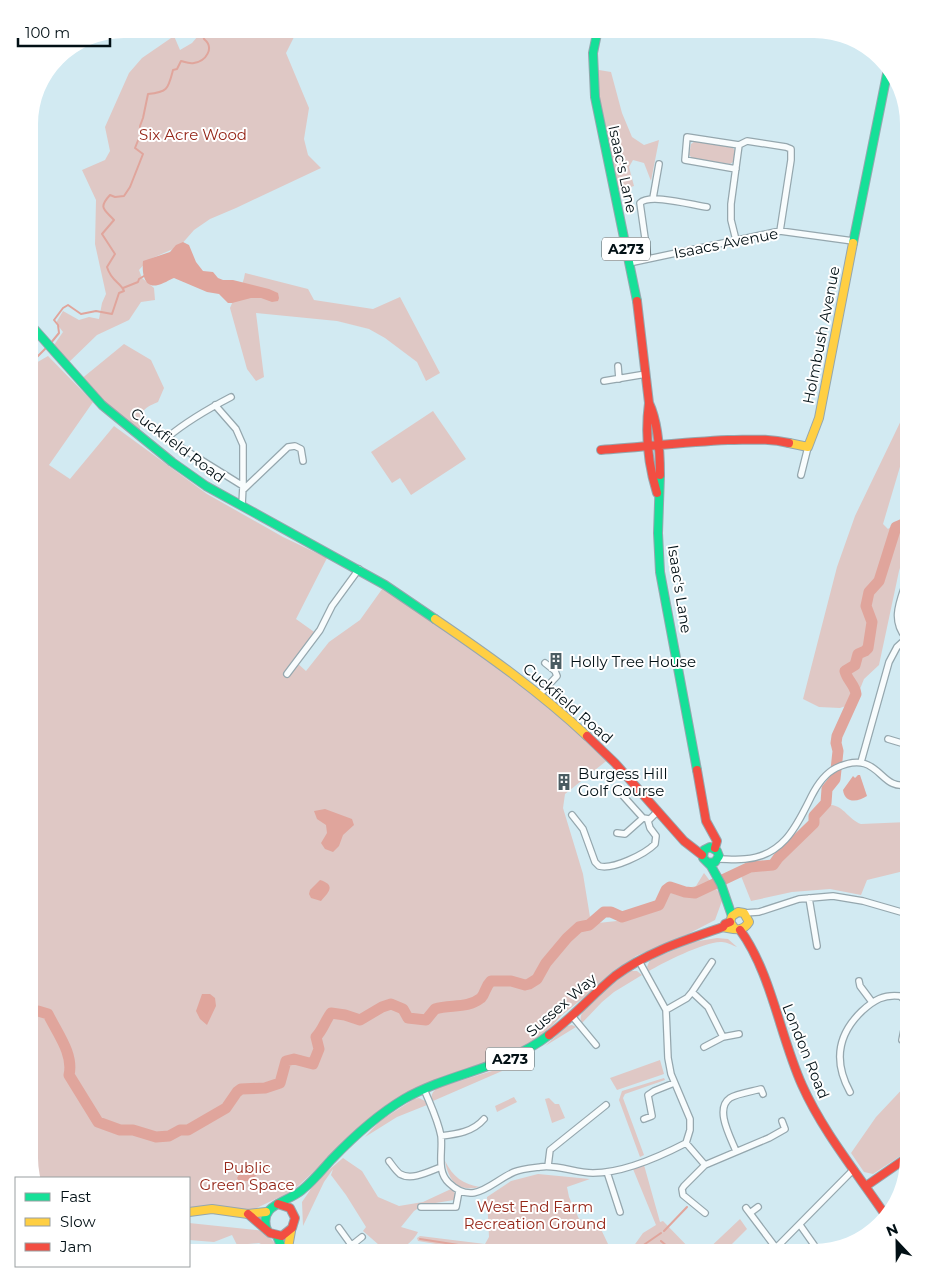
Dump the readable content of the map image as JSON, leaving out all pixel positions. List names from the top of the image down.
{
  "streets": {
    "main road": [
      "Isaac's Lane",
      "A273",
      "Holmbush Avenue",
      "Cuckfield Road",
      "Sussex Way",
      "London Road"
    ],
    "street": ["Isaacs Avenue"]
  },
  "crossings": [
    ["Isaac's Lane", "Isaacs Avenue"],
    ["Isaac's Lane", "Cuckfield Road"],
    ["Isaac's Lane", "London Road"],
    ["Isaacs Avenue", "Holmbush Avenue"],
    ["Cuckfield Road", "London Road"],
    ["Sussex Way", "London Road"]
  ],
  "parks": ["Six Acre Wood", "Public Green Space", "West End Farm Recreation Ground"],
  "places": {
    "building": ["Holly Tree House", "Burgess Hill Golf Course"]
  },
  "legend": ["Fast", "Slow", "Jam"],
  "scale_bar": "100 m",
  "north": "top"
}
